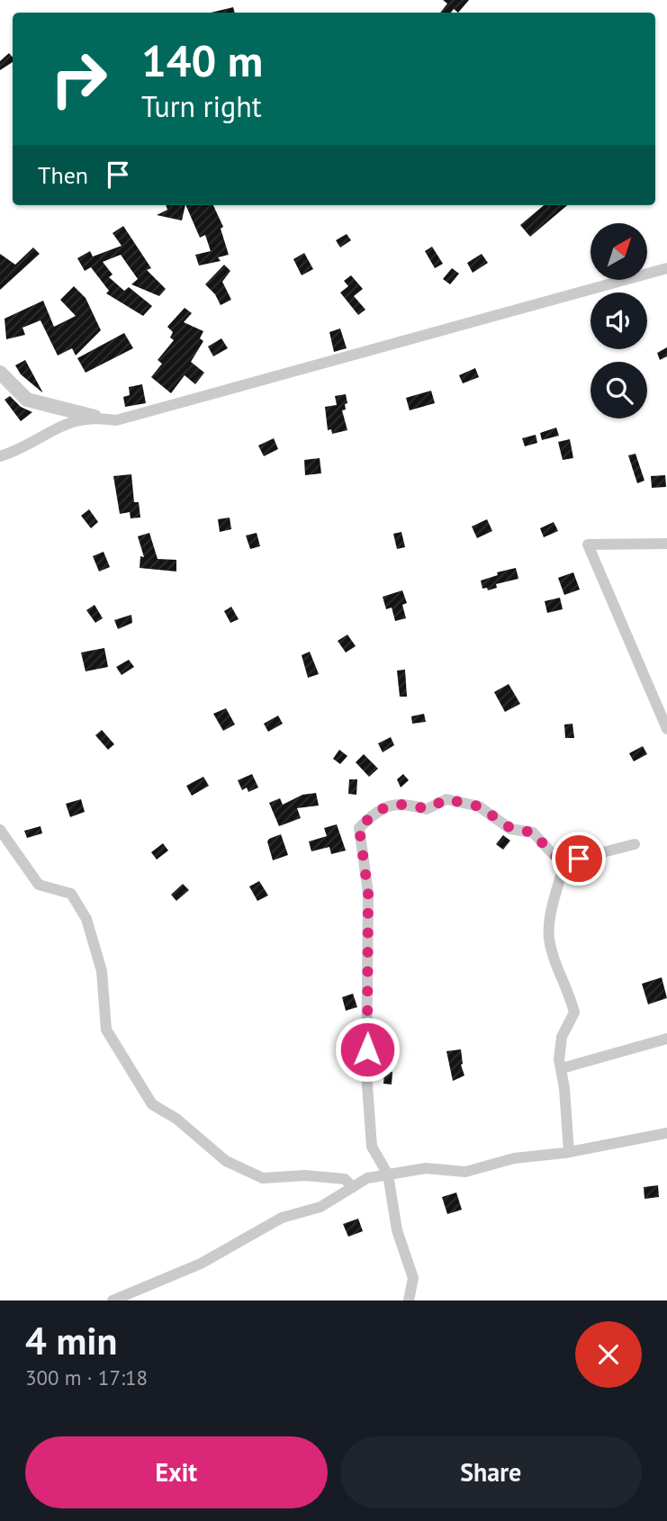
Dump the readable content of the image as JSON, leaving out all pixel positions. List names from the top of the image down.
{
  "north": "top right",
  "page": {
    "turn": ["140 m", "Turn right"],
    "then": "Then",
    "heading": ["4 min", "300 m · 17:18"],
    "buttons": ["Exit", "Share"]
  }
}
